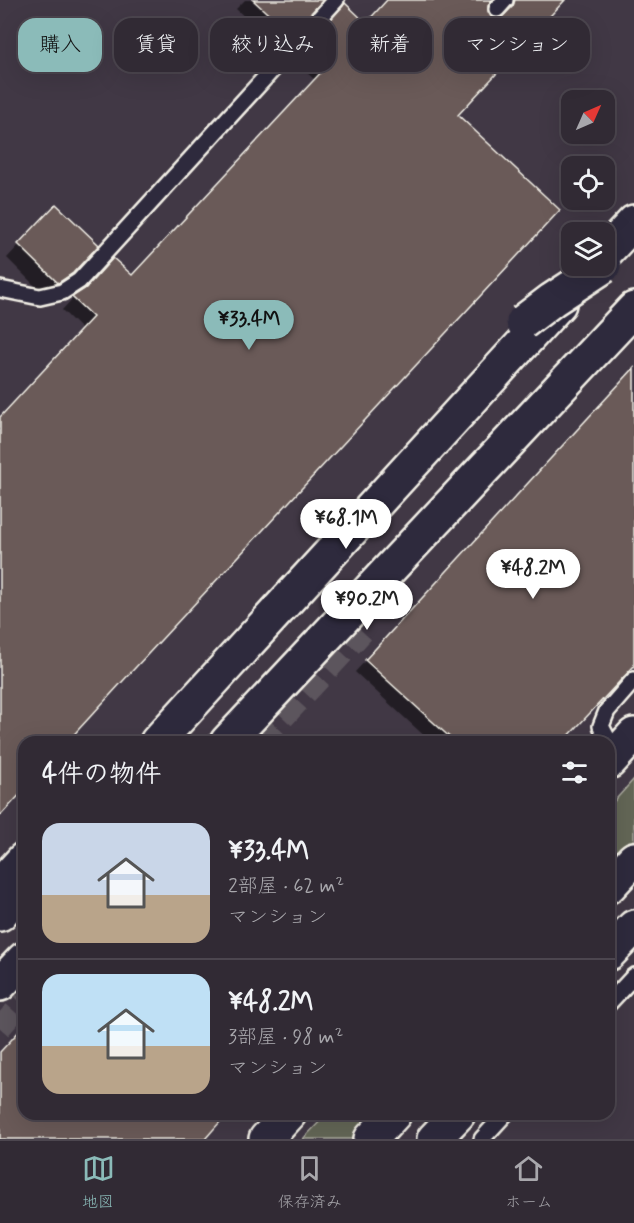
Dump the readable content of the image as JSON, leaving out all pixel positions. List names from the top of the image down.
{
  "north": "top right",
  "page": {
    "chip": [
      "購入",
      "賃貸",
      "絞り込み",
      "新着",
      "マンション"
    ],
    "price": [
      "¥33.4M",
      "¥68.1M",
      "¥48.2M",
      "¥90.2M"
    ],
    "heading": "4件の物件",
    "list": [
      {
        "name": "¥33.4M",
        "note": "2部屋 · 62 m² · マンション"
      },
      {
        "name": "¥48.2M",
        "note": "3部屋 · 98 m² · マンション"
      }
    ],
    "tabs": ["地図", "保存済み", "ホーム"]
  }
}
